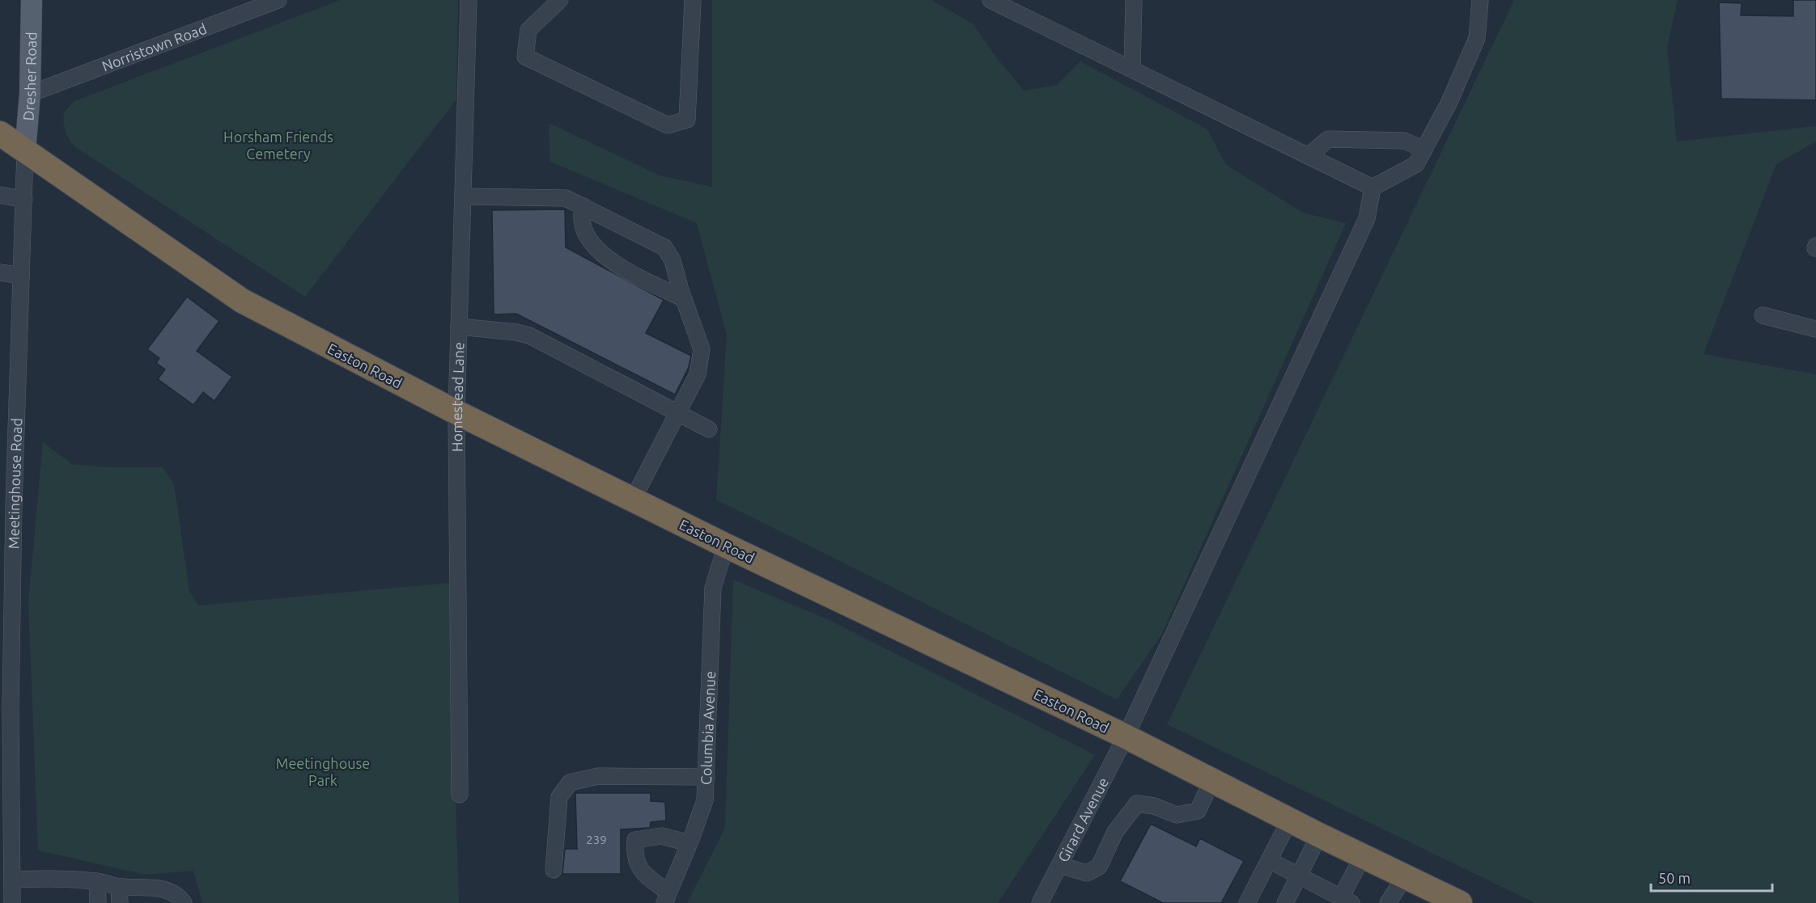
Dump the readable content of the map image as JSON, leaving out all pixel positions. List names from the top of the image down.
{
  "streets": {
    "highway": ["Easton Road"],
    "main road": ["Dresher Road"],
    "street": [
      "Norristown Road",
      "Homestead Lane",
      "Meetinghouse Road",
      "Columbia Avenue",
      "Girard Avenue"
    ]
  },
  "crossings": [
    ["Norristown Road", "Dresher Road"],
    ["Dresher Road", "Easton Road"],
    ["Dresher Road", "Meetinghouse Road"],
    ["Easton Road", "Homestead Lane"],
    ["Easton Road", "Meetinghouse Road"],
    ["Easton Road", "Columbia Avenue"],
    ["Easton Road", "Girard Avenue"]
  ],
  "parks": ["Horsham Friends Cemetery", "Meetinghouse Park"],
  "house_numbers": ["239"],
  "scale_bar": "50 m"
}
